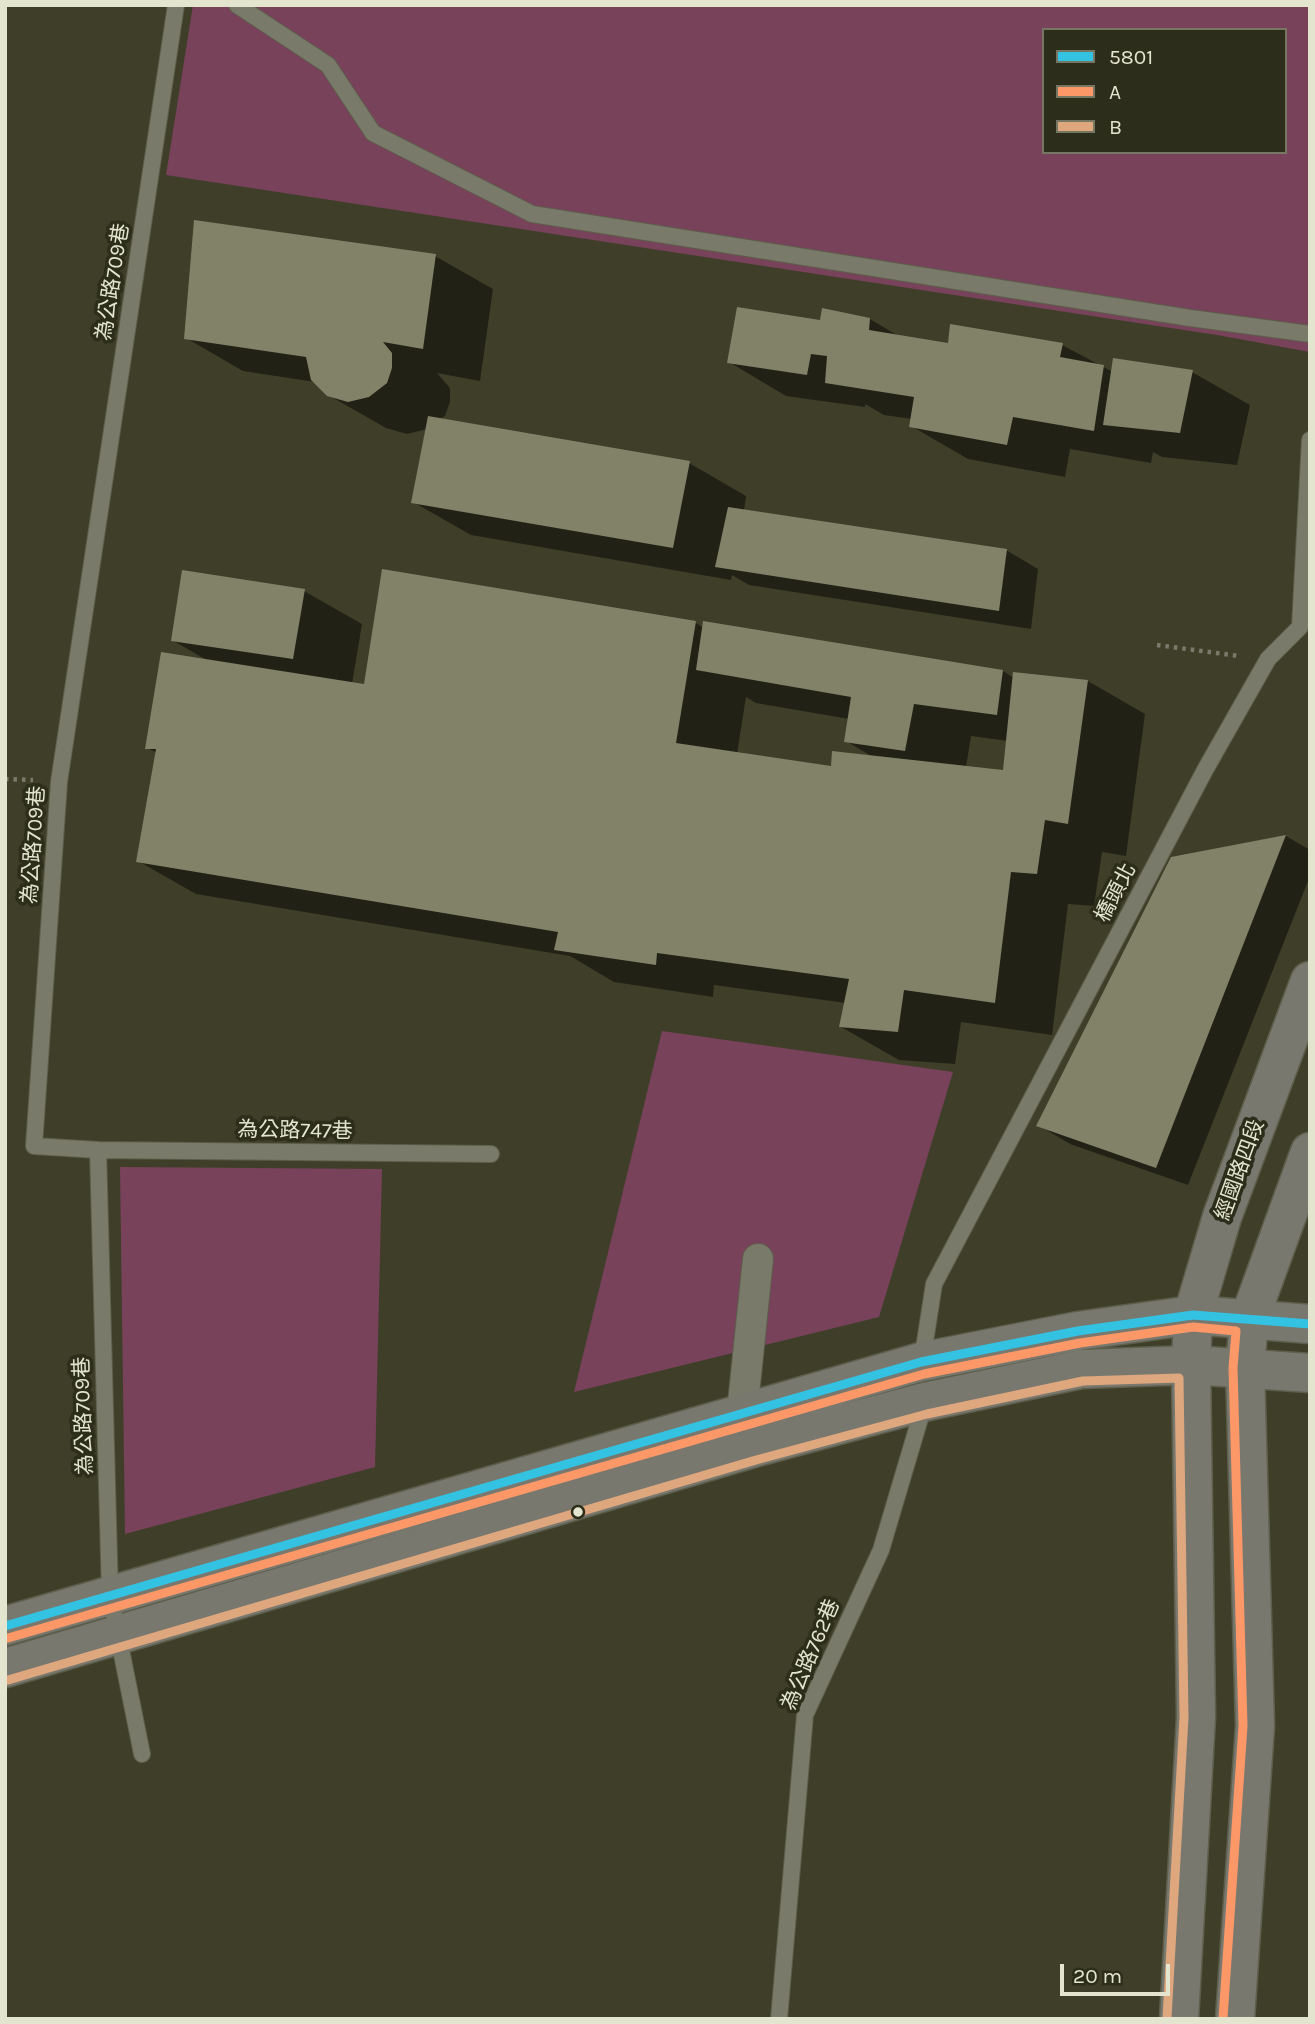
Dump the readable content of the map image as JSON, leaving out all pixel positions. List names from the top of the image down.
{
  "streets": {
    "main road": ["經國路四段"],
    "lane": [
      "為公路709巷",
      "橋頭北",
      "為公路747巷",
      "為公路762巷"
    ]
  },
  "crossings": [
    ["為公路709巷", "為公路747巷"],
    ["橋頭北", "為公路762巷"]
  ],
  "lines": ["transit line 5801", "transit line A", "transit line B"],
  "legend": ["5801", "A", "B"],
  "scale_bar": "20 m"
}
